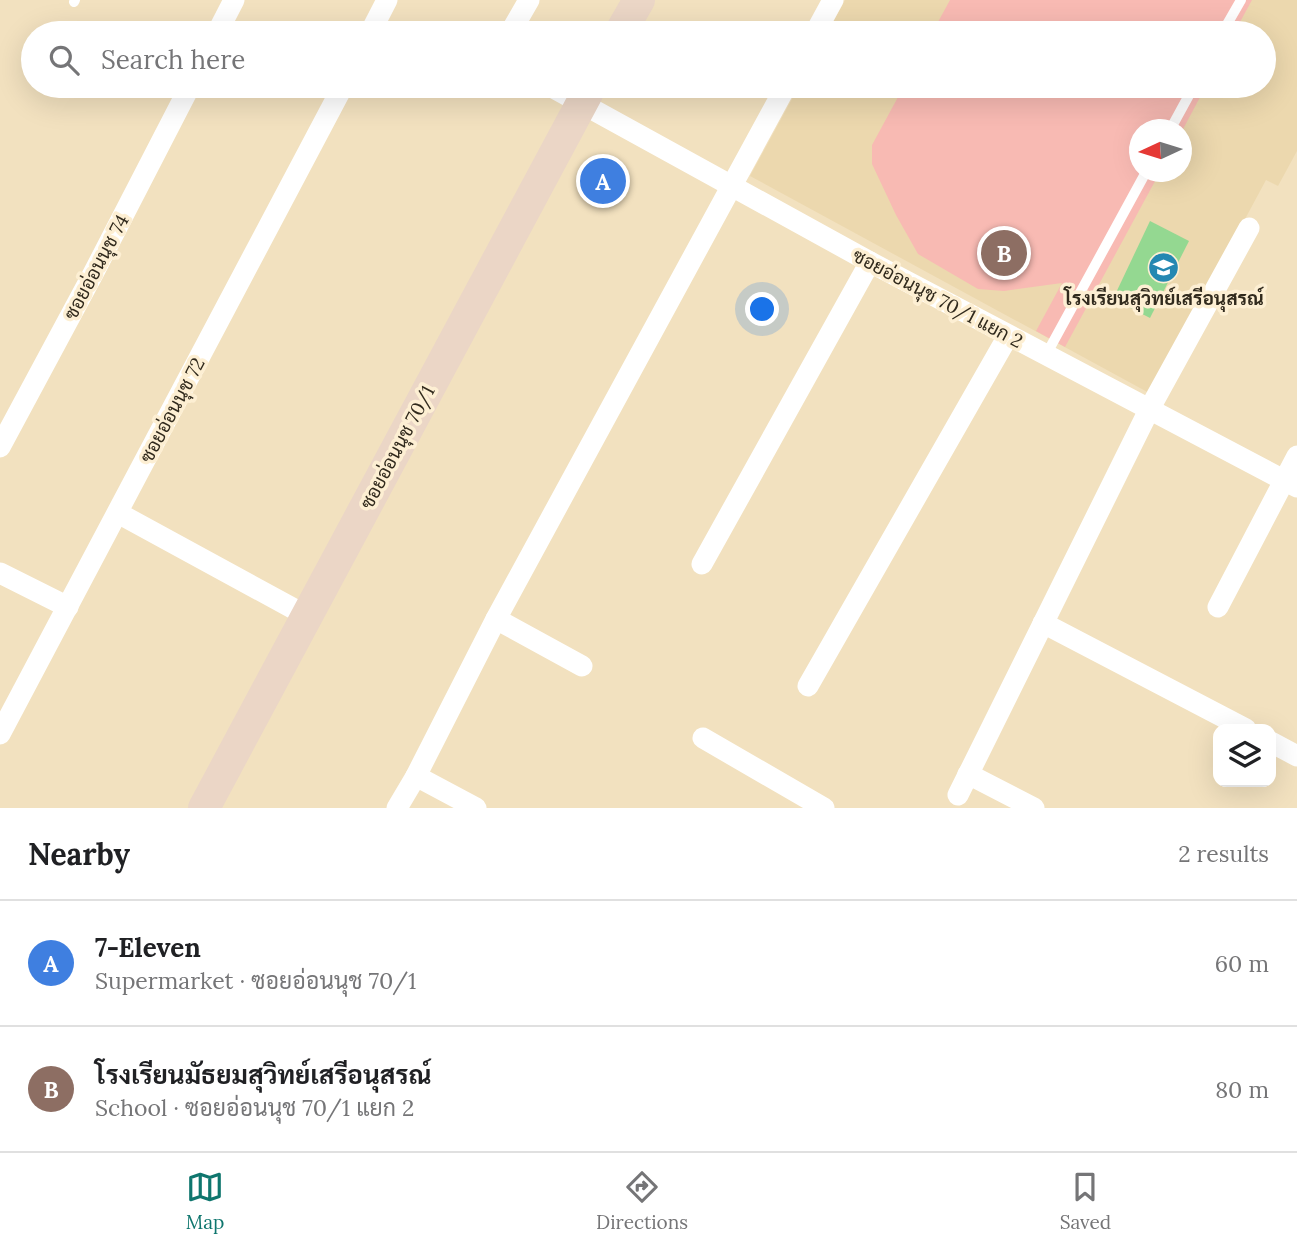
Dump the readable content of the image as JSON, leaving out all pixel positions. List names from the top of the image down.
{
  "streets": {
    "street": [
      "ซอยอ่อนนุช 74",
      "ซอยอ่อนนุช 70/1 แยก 2",
      "ซอยอ่อนนุช 72",
      "ซอยอ่อนนุช 70/1"
    ]
  },
  "places": {
    "school or university": ["โรงเรียนสุวิทย์เสรีอนุสรณ์"]
  },
  "north": "left",
  "page": {
    "search": "Search here",
    "pins": ["A", "B"],
    "heading": ["Nearby", "2 results"],
    "list": [
      {
        "mark": "A",
        "name": "7-Eleven",
        "note": "Supermarket · ซอยอ่อนนุช 70/1",
        "value": "60 m"
      },
      {
        "mark": "B",
        "name": "โรงเรียนมัธยมสุวิทย์เสรีอนุสรณ์",
        "note": "School · ซอยอ่อนนุช 70/1 แยก 2",
        "value": "80 m"
      }
    ],
    "nav": ["Map", "Directions", "Saved"]
  }
}
